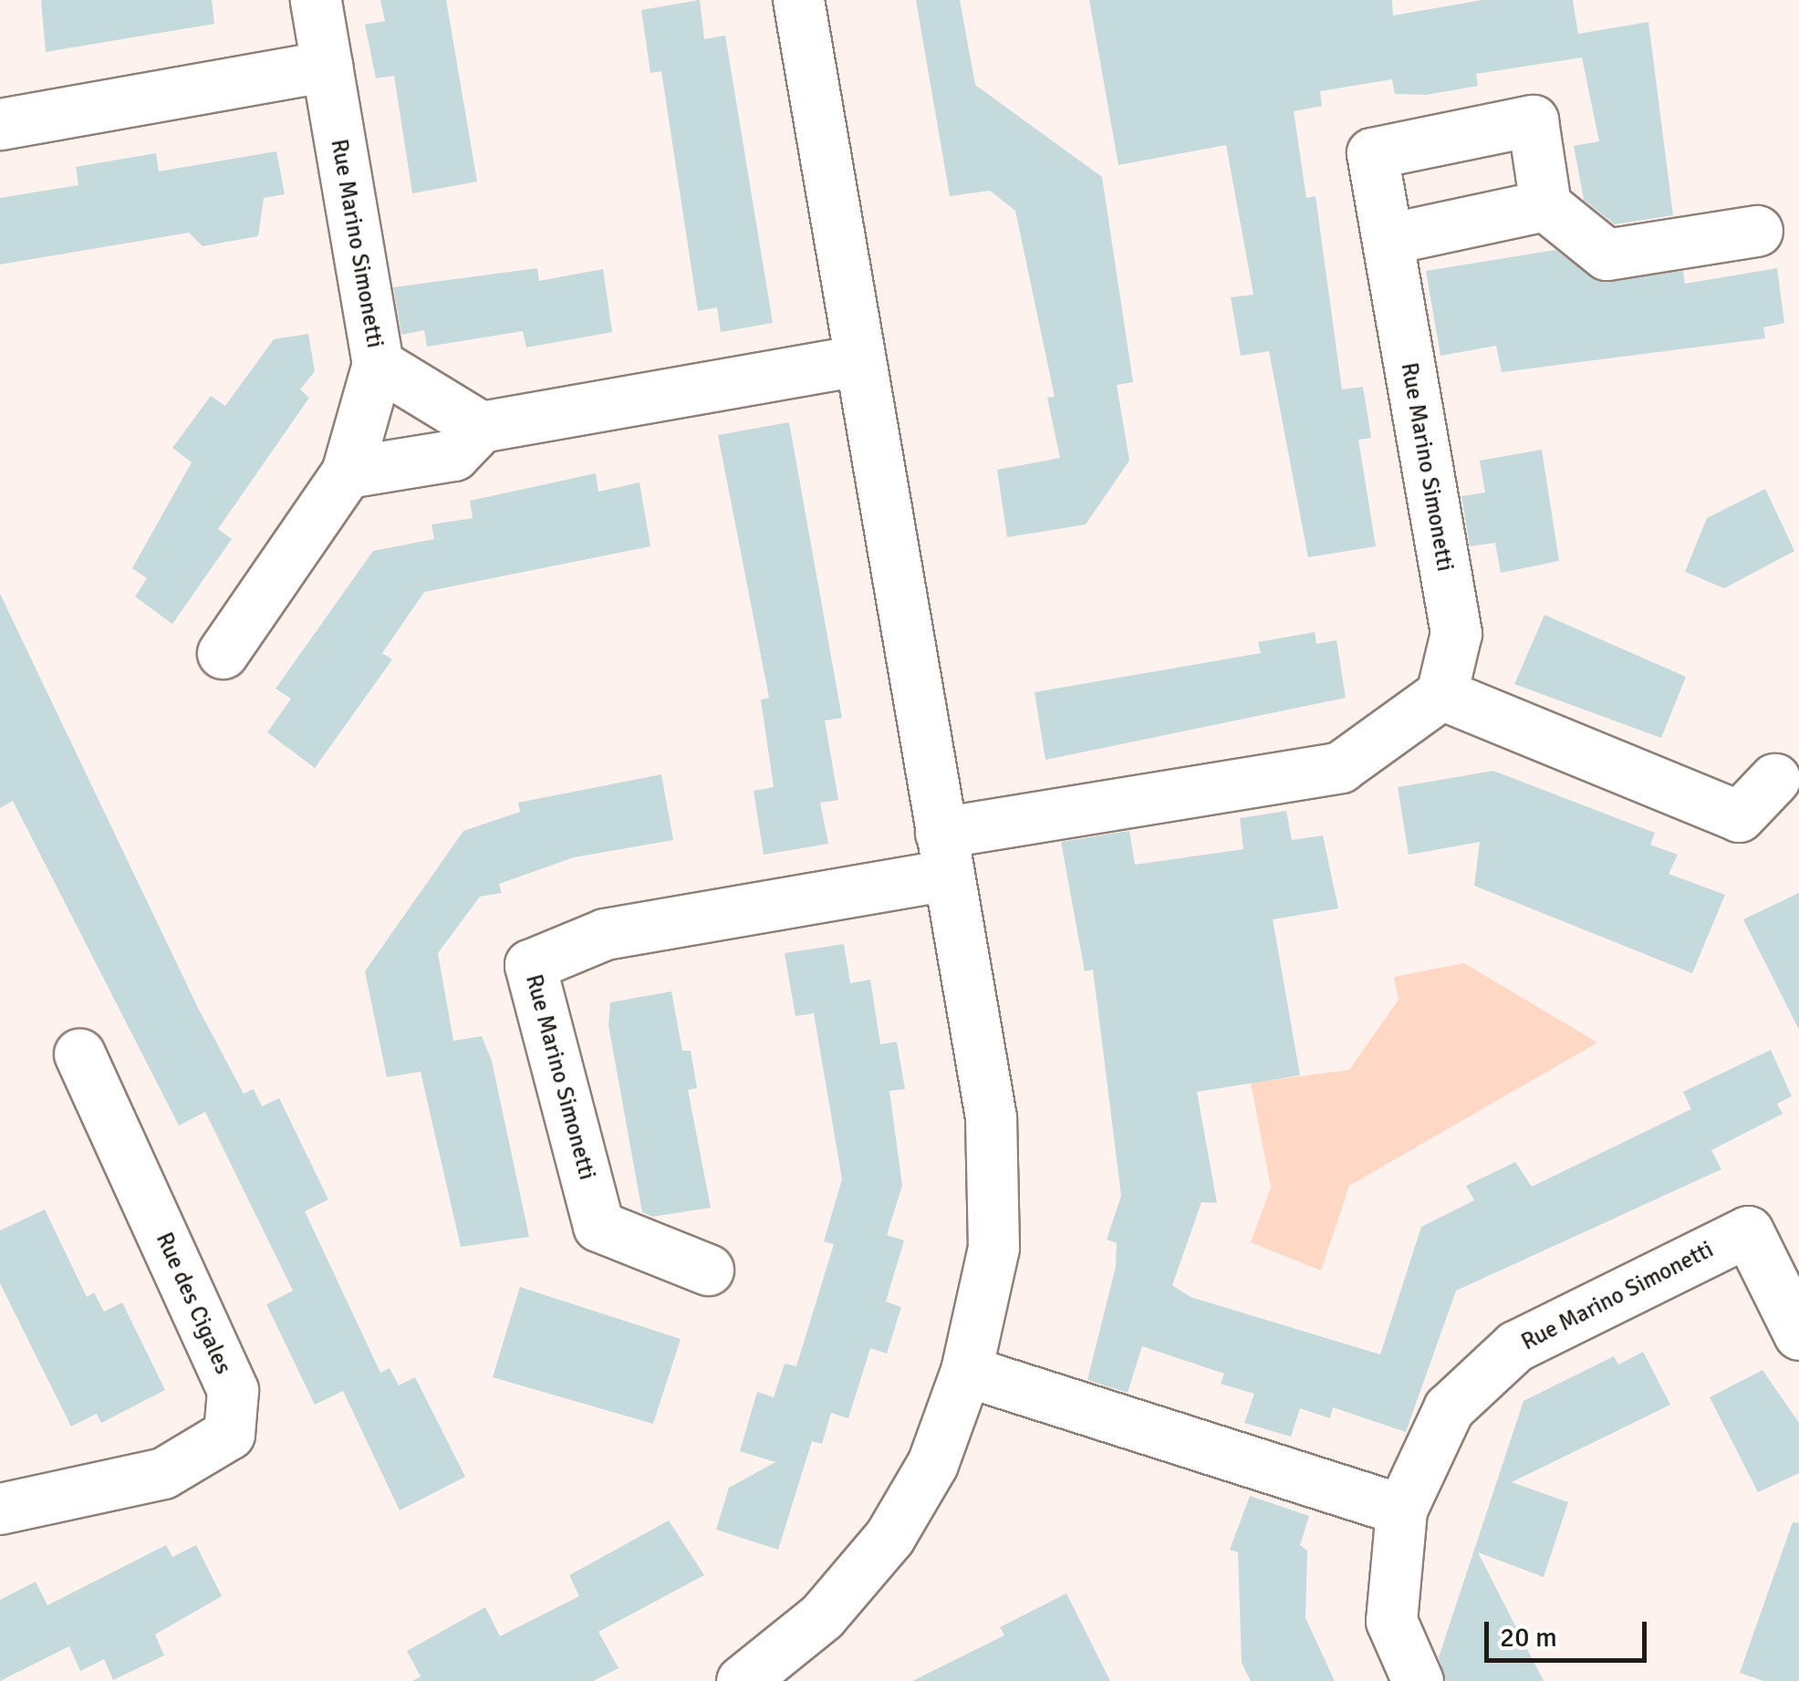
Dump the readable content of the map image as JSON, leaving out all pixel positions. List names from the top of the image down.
{
  "streets": {
    "street": ["Rue Marino Simonetti", "Rue des Cigales"]
  },
  "scale_bar": "20 m"
}
